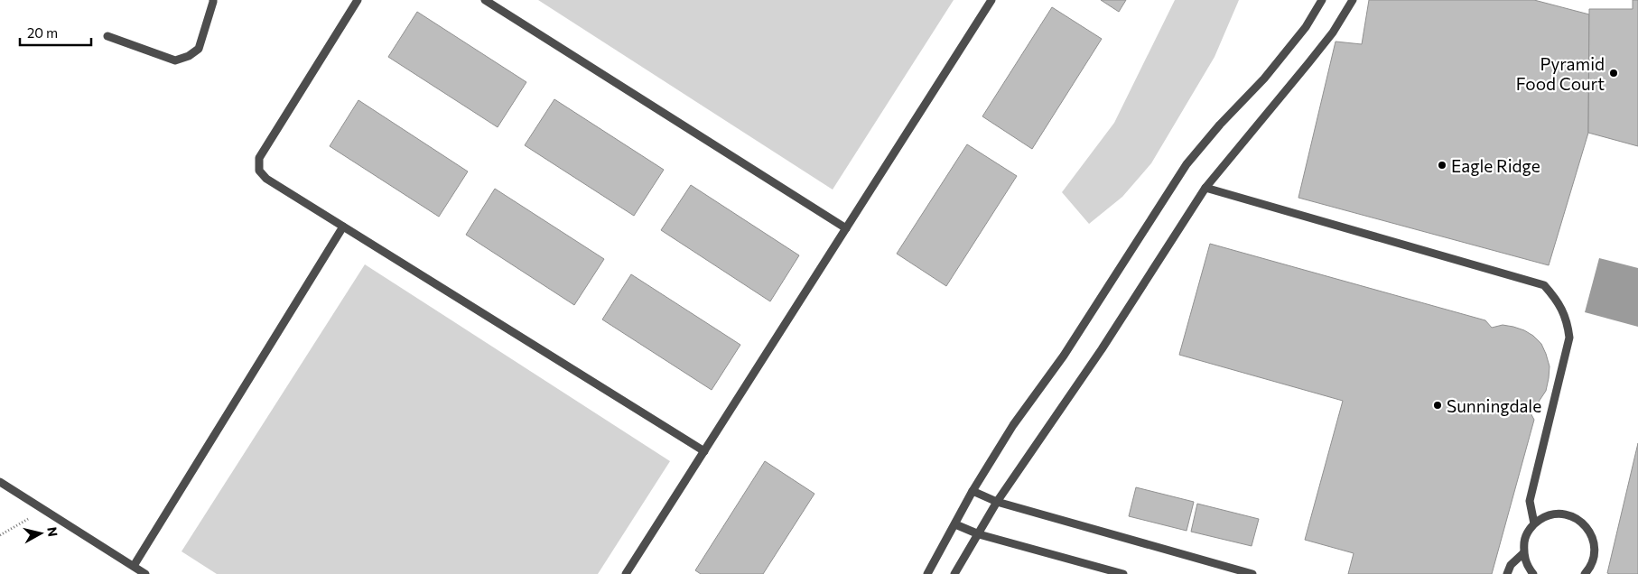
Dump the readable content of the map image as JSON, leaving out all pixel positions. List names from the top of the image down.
{
  "places": ["Pyramid Food Court", "Eagle Ridge", "Sunningdale"],
  "scale_bar": "20 m",
  "north": "right"
}
